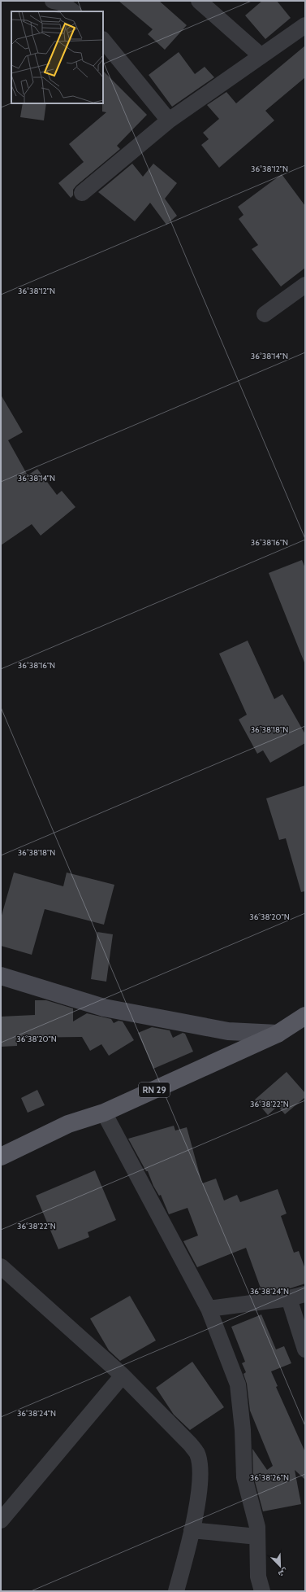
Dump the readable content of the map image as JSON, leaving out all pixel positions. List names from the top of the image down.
{
  "streets": {
    "main road": ["RN 29"]
  },
  "north": "bottom right",
  "coordinates": [
    "36°38'12\"N",
    "36°38'14\"N",
    "36°38'16\"N",
    "36°38'18\"N",
    "36°38'20\"N",
    "36°38'22\"N",
    "36°38'24\"N",
    "36°38'26\"N"
  ]
}
